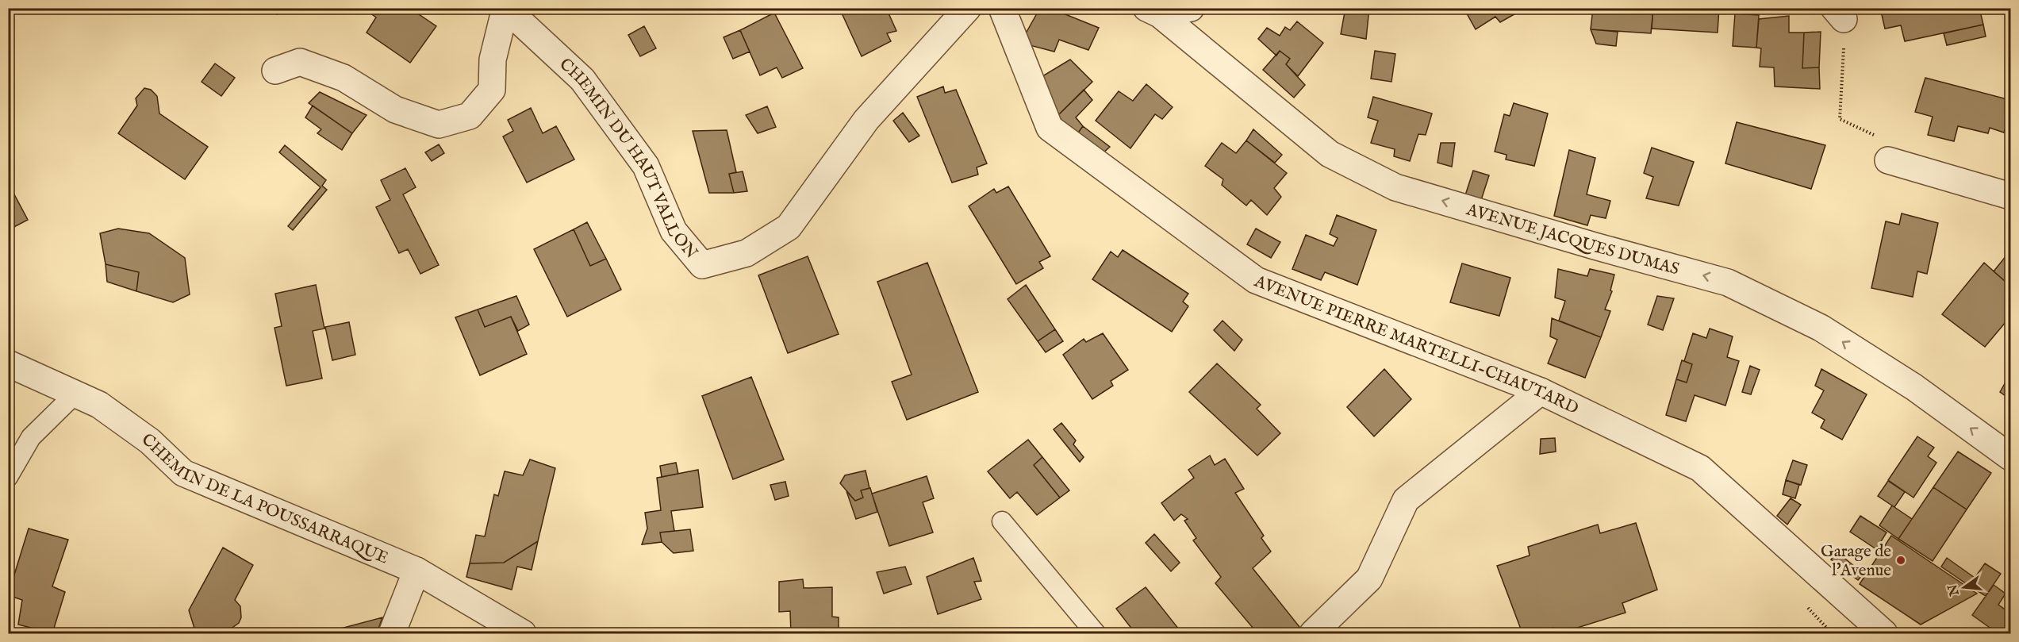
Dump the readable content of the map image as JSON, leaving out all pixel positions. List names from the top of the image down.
{
  "streets": {
    "street": [
      "CHEMIN DU HAUT VALLON",
      "AVENUE JACQUES DUMAS",
      "AVENUE PIERRE MARTELLI-CHAUTARD",
      "CHEMIN DE LA POUSSARRAQUE"
    ]
  },
  "one_way": ["AVENUE JACQUES DUMAS"],
  "places": ["Garage de l'Avenue"],
  "north": "left"
}
